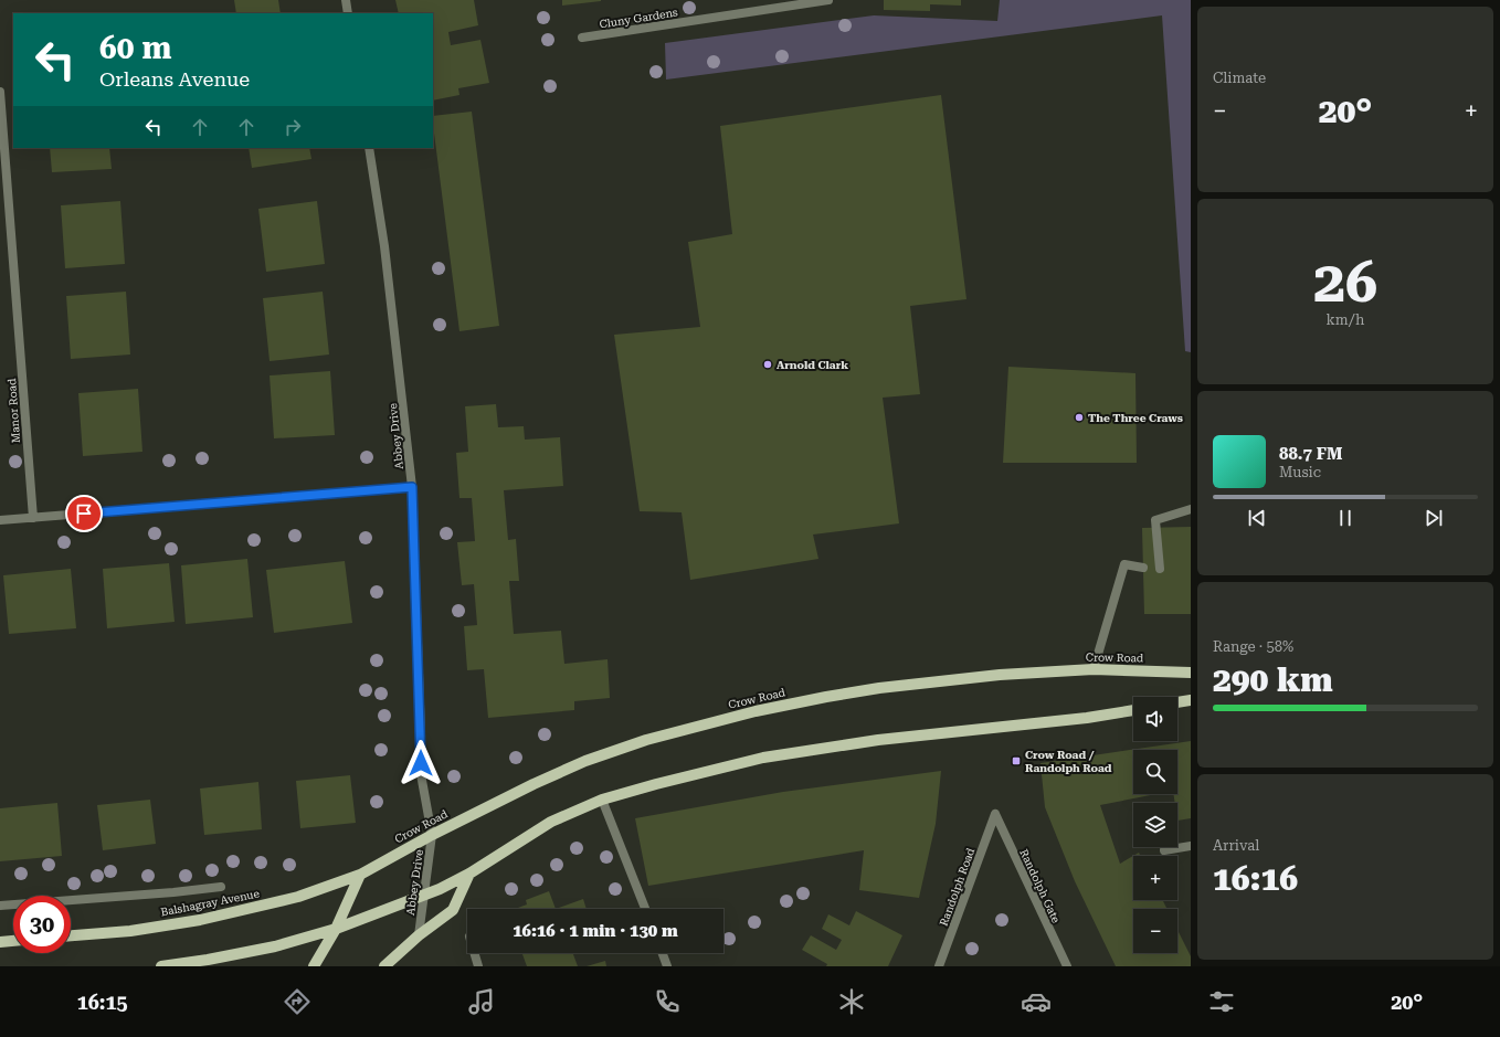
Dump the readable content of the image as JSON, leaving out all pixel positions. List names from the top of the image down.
{
  "streets": {
    "main road": ["Crow Road", "Balshagray Avenue"],
    "street": [
      "Cluny Gardens",
      "Manor Road",
      "Abbey Drive",
      "Randolph Gate",
      "Randolph Road"
    ]
  },
  "crossings": [
    ["Abbey Drive", "Crow Road"],
    ["Crow Road", "Balshagray Avenue"],
    ["Randolph Gate", "Randolph Road"]
  ],
  "places": {
    "other": ["Arnold Clark", "The Three Craws"],
    "transit": ["Crow Road / Randolph Road"]
  },
  "page": {
    "tile": [
      "Climate",
      ["26", "km/h"],
      ["Range · 58%", "290 km"],
      ["Arrival", "16:16"]
    ],
    "turn": ["60 m", "Orleans Avenue"],
    "heat": ["−", "20°", "+"],
    "song": ["88.7 FM", "Music"],
    "map_buttons": ["+", "−"],
    "limit": "30",
    "trip": "16:16 · 1 min · 130 m",
    "tabs": ["16:15", "20°"]
  }
}
